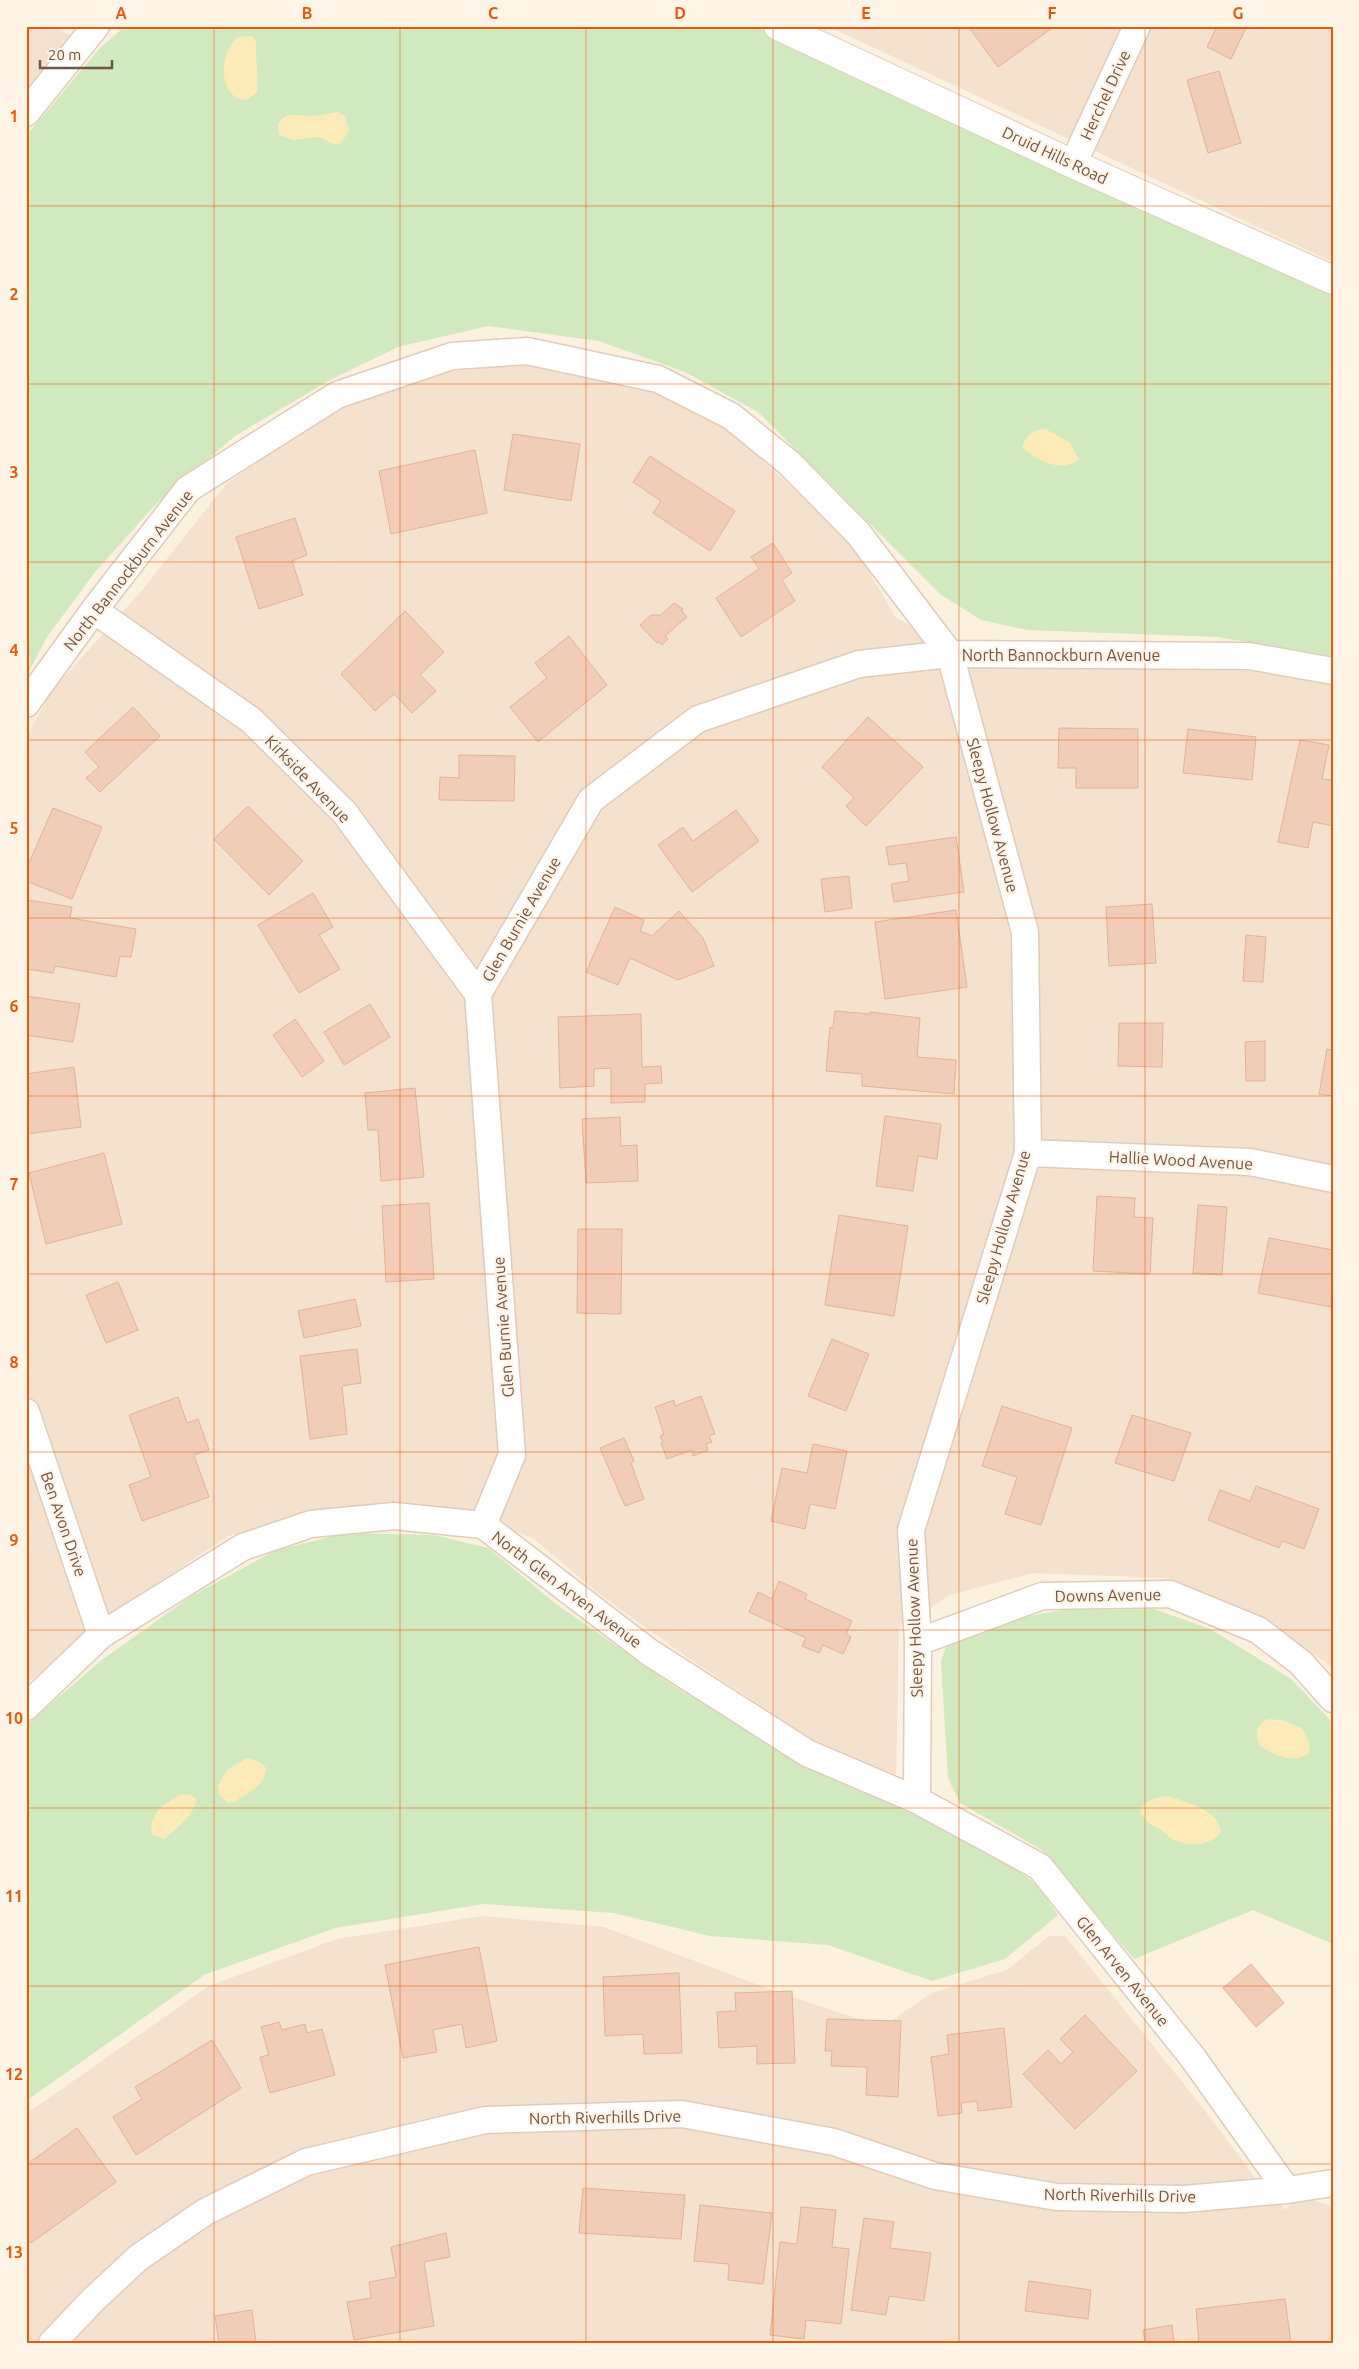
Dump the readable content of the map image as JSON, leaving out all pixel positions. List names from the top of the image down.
{
  "streets": {
    "street": [
      "Herchel Drive",
      "Druid Hills Road",
      "North Bannockburn Avenue",
      "Kirkside Avenue",
      "Sleepy Hollow Avenue",
      "Glen Burnie Avenue",
      "Hallie Wood Avenue",
      "Ben Avon Drive",
      "North Glen Arven Avenue",
      "Downs Avenue",
      "Glen Arven Avenue",
      "North Riverhills Drive"
    ]
  },
  "crossings": [
    ["Herchel Drive", "Druid Hills Road"],
    ["North Bannockburn Avenue", "Kirkside Avenue"],
    ["North Bannockburn Avenue", "Sleepy Hollow Avenue"],
    ["North Bannockburn Avenue", "Glen Burnie Avenue"],
    ["Kirkside Avenue", "Glen Burnie Avenue"],
    ["Sleepy Hollow Avenue", "Glen Burnie Avenue"],
    ["Sleepy Hollow Avenue", "Hallie Wood Avenue"],
    ["Sleepy Hollow Avenue", "North Glen Arven Avenue"],
    ["Sleepy Hollow Avenue", "Downs Avenue"],
    ["Sleepy Hollow Avenue", "Glen Arven Avenue"],
    ["Glen Burnie Avenue", "North Glen Arven Avenue"],
    ["Ben Avon Drive", "North Glen Arven Avenue"],
    ["North Glen Arven Avenue", "Glen Arven Avenue"],
    ["Glen Arven Avenue", "North Riverhills Drive"]
  ],
  "scale_bar": "20 m",
  "grid": {
    "columns": [
      "A",
      "B",
      "C",
      "D",
      "E",
      "F",
      "G"
    ],
    "rows": [
      "1",
      "2",
      "3",
      "4",
      "5",
      "6",
      "7",
      "8",
      "9",
      "10",
      "11",
      "12",
      "13"
    ]
  }
}
